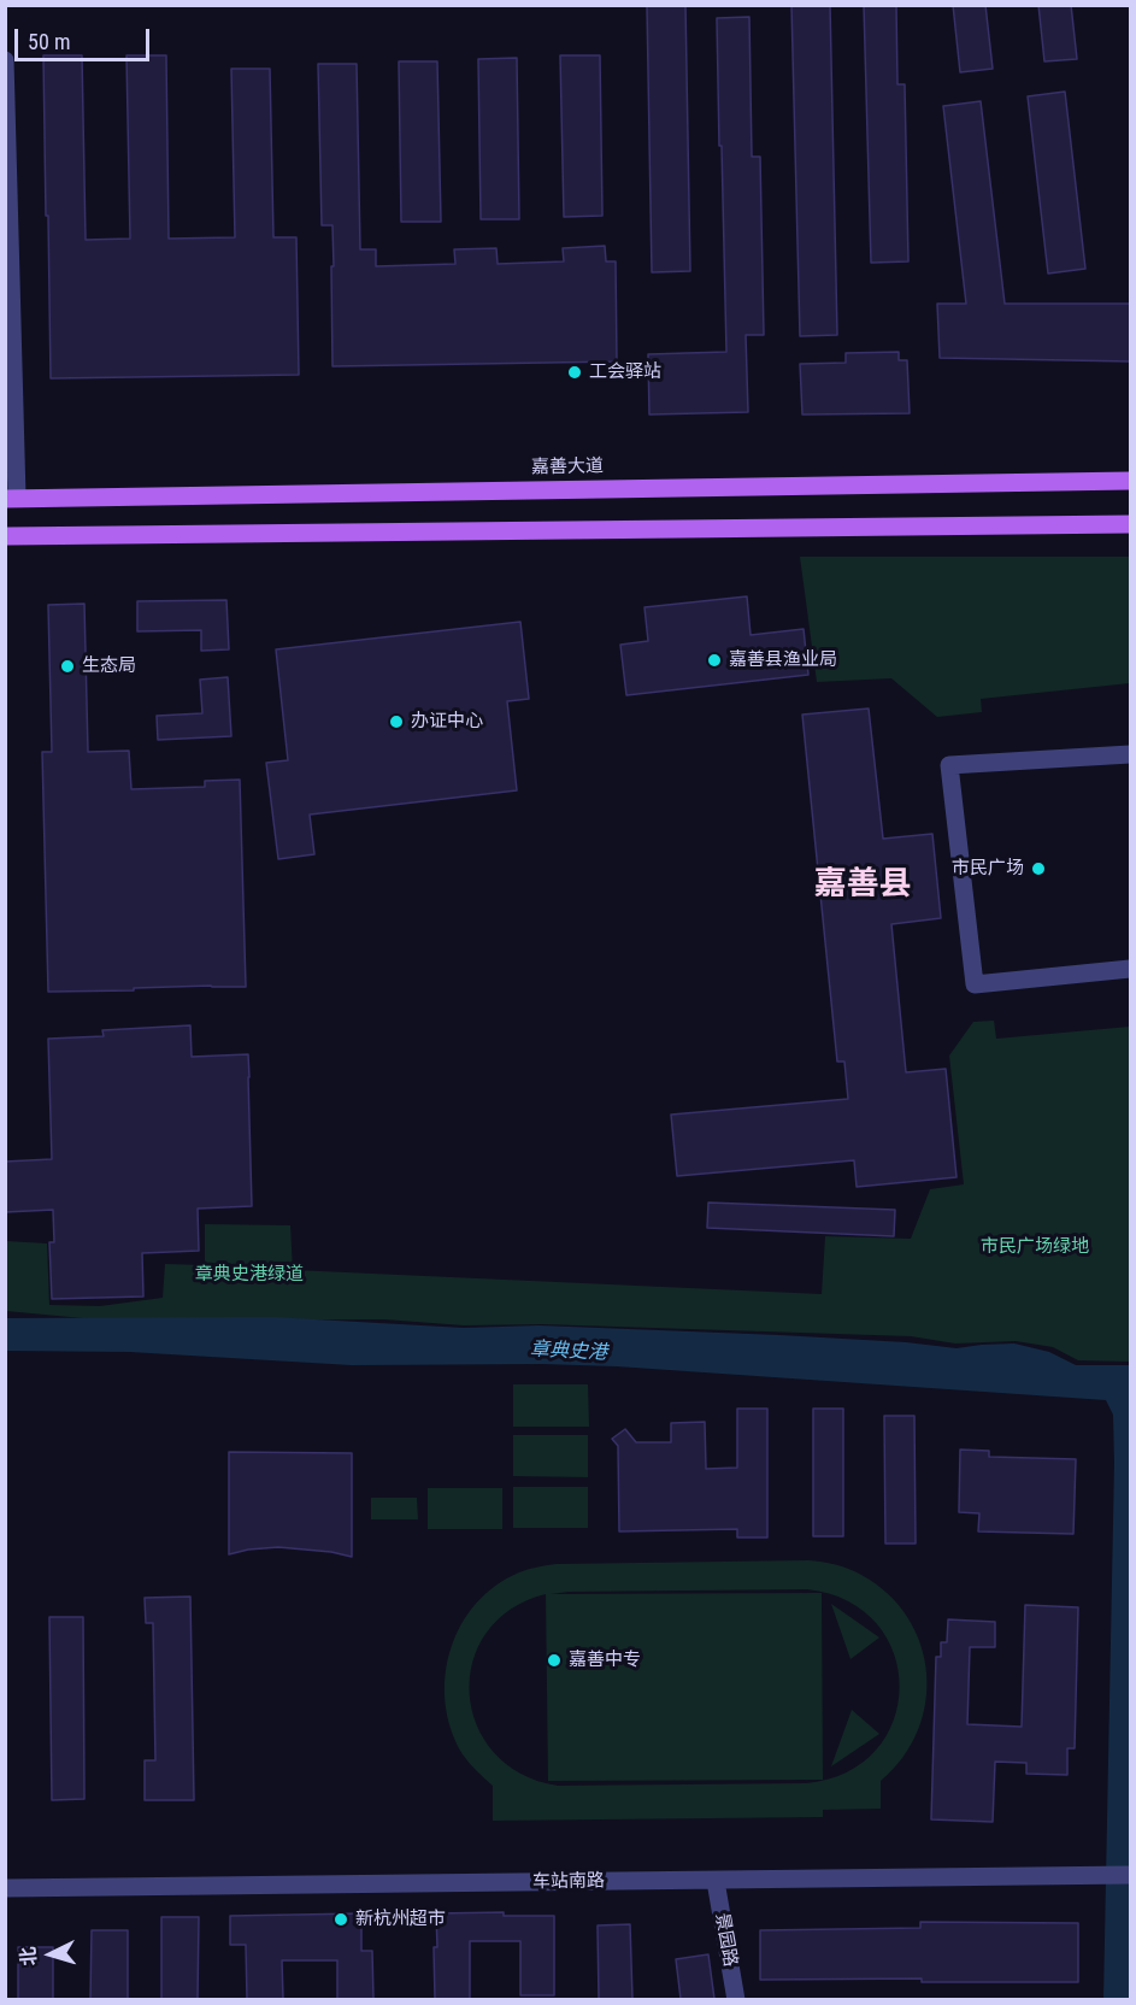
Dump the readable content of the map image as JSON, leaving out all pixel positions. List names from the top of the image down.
{
  "streets": {
    "main road": ["嘉善大道"],
    "street": ["车站南路", "景园路"]
  },
  "crossings": [
    ["车站南路", "景园路"]
  ],
  "districts": ["嘉善县"],
  "water": ["章典史港"],
  "parks": ["市民广场绿地", "章典史港绿道"],
  "places": [
    "工会驿站",
    "嘉善县渔业局",
    "生态局",
    "办证中心",
    "市民广场",
    "嘉善中专",
    "新杭州超市"
  ],
  "scale_bar": "50 m",
  "north": "left"
}
